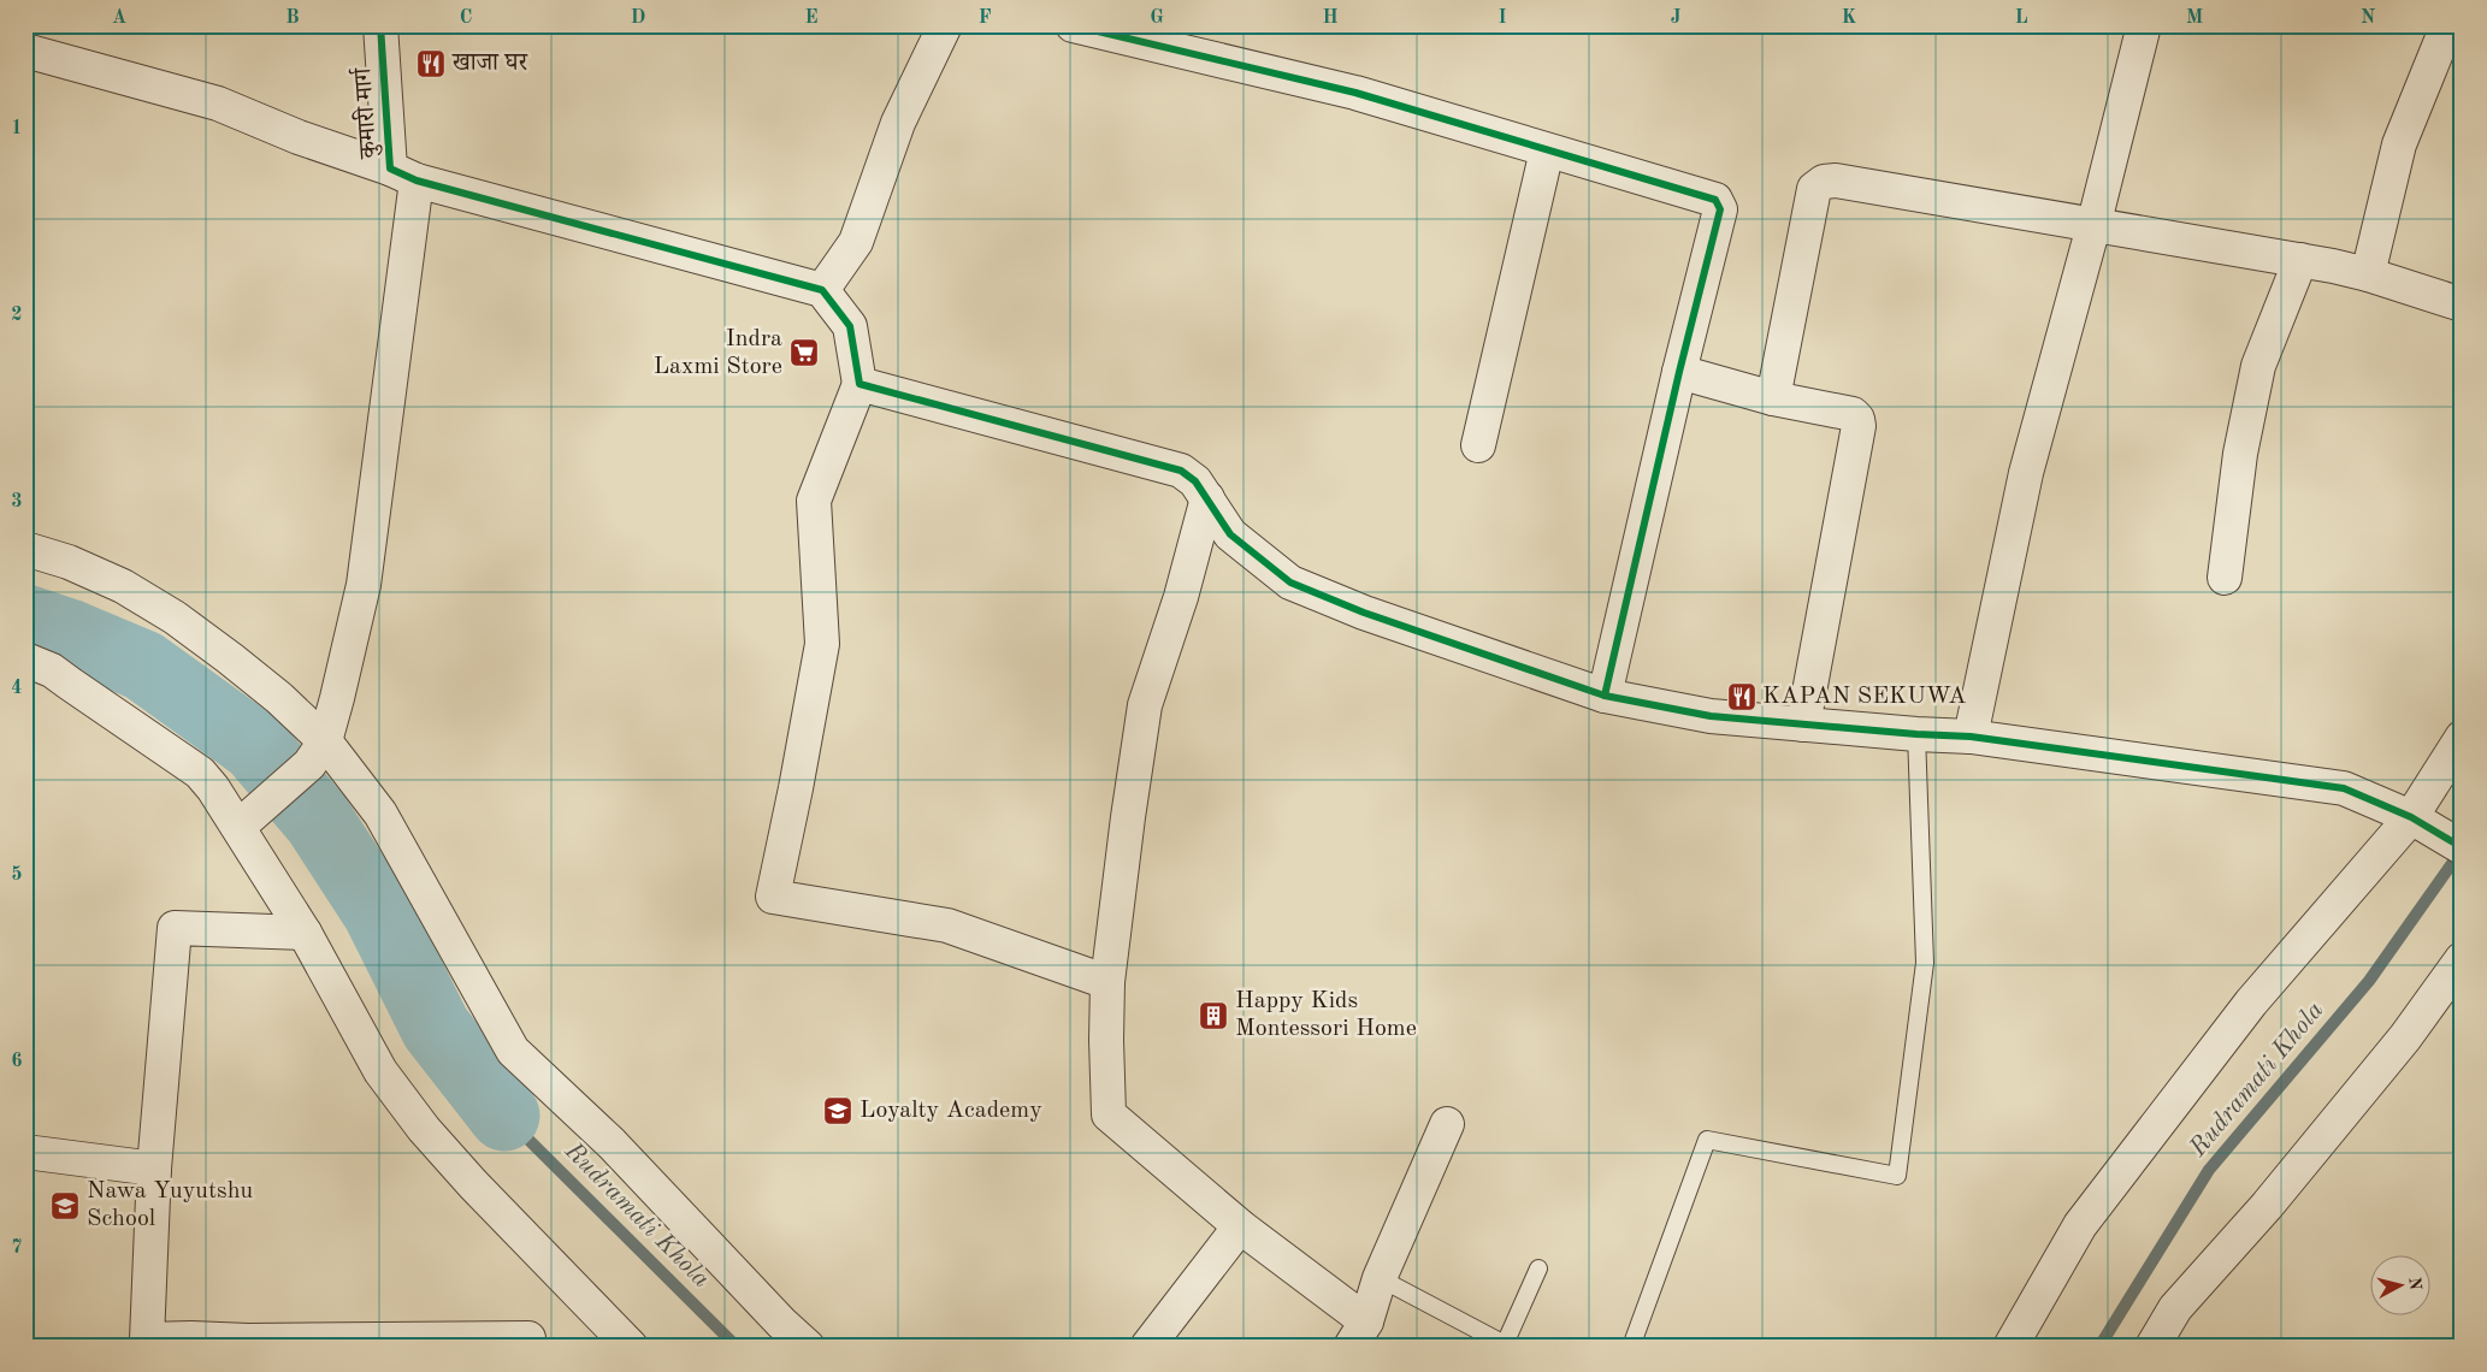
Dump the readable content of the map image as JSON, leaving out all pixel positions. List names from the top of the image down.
{
  "streets": {
    "street": ["कुमारी मार्ग"]
  },
  "water": ["Rudramati Khola"],
  "places": {
    "restaurant": ["खाजा घर", "KAPAN SEKUWA"],
    "supermarket": ["Indra Laxmi Store"],
    "building": ["Happy Kids Montessori Home"],
    "school or university": ["Loyalty Academy", "Nawa Yuyutshu School"]
  },
  "north": "right",
  "grid": {
    "columns": [
      "A",
      "B",
      "C",
      "D",
      "E",
      "F",
      "G",
      "H",
      "I",
      "J",
      "K",
      "L",
      "M",
      "N"
    ],
    "rows": [
      "1",
      "2",
      "3",
      "4",
      "5",
      "6",
      "7"
    ]
  }
}
